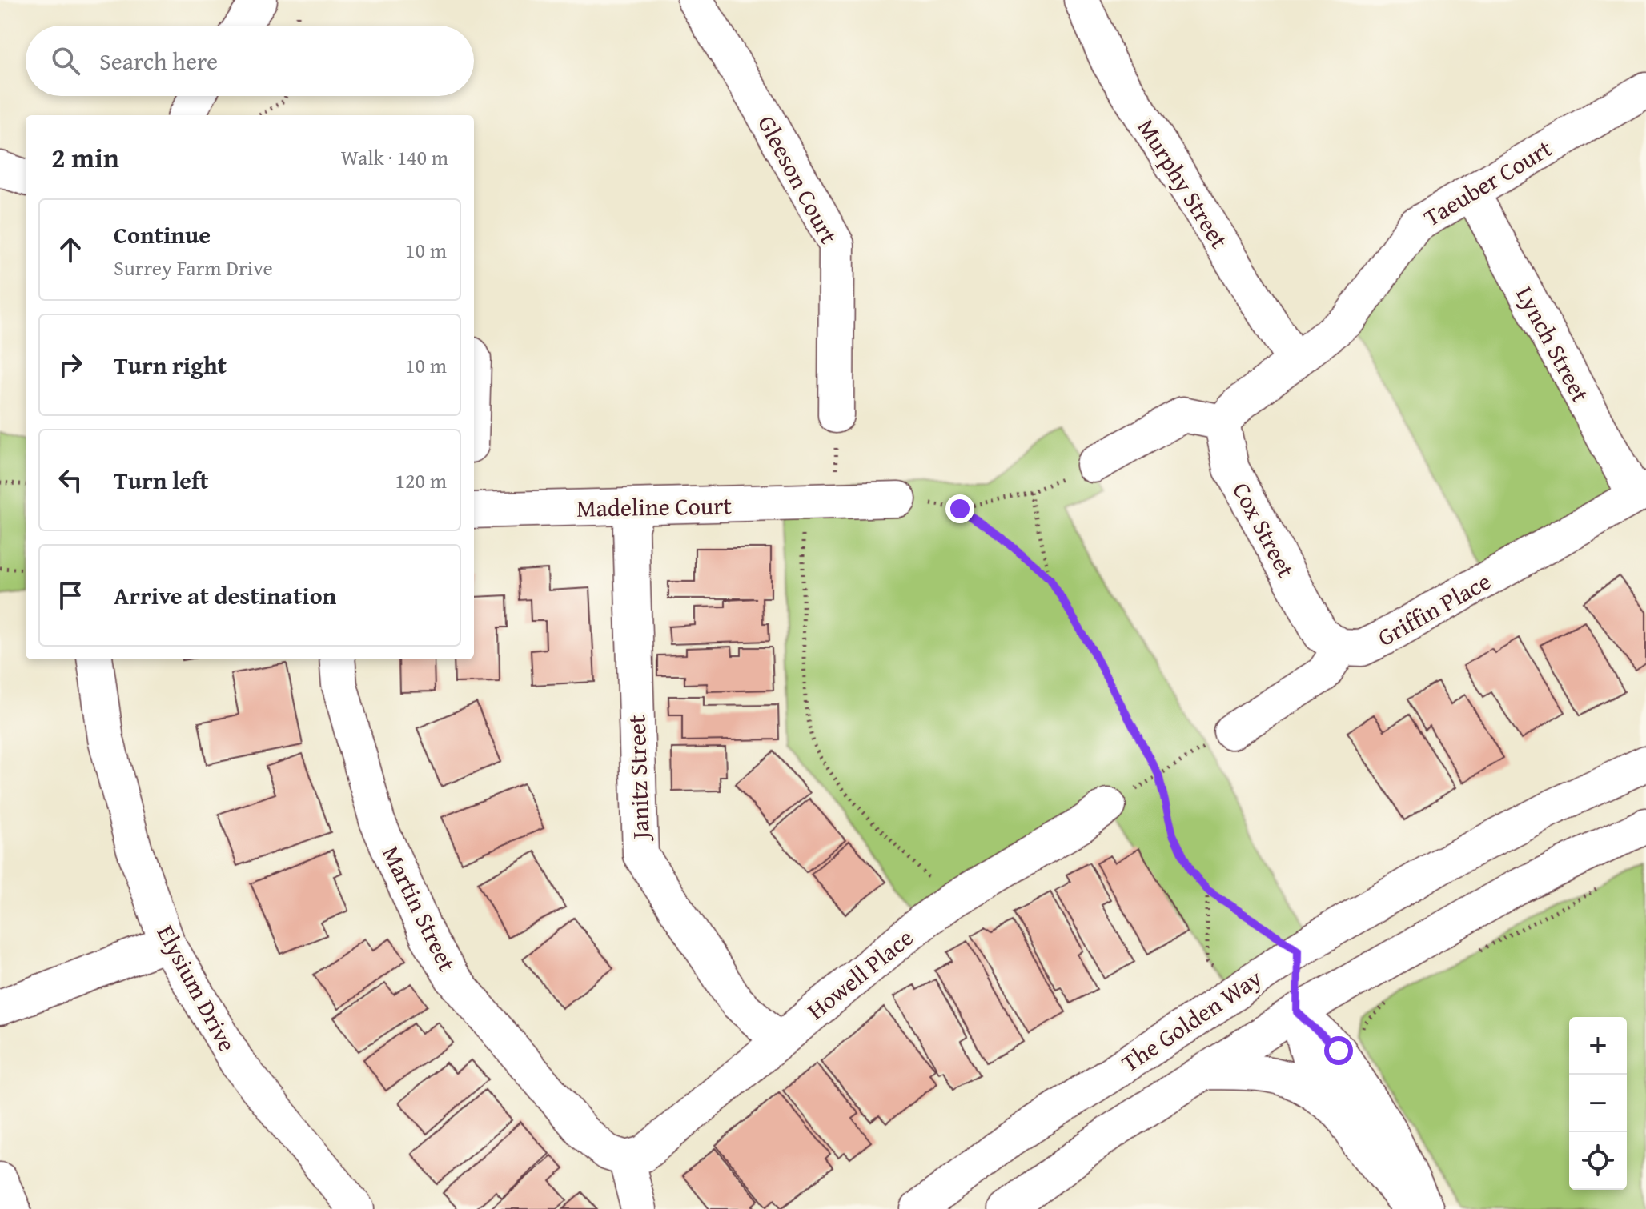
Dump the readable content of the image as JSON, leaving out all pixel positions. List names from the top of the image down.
{
  "streets": {
    "street": [
      "Gleeson Court",
      "Taeuber Court",
      "Murphy Street",
      "Lynch Street",
      "Madeline Court",
      "Cox Street",
      "Griffin Place",
      "Janitz Street",
      "Martin Street",
      "Howell Place",
      "Elysium Drive",
      "The Golden Way"
    ]
  },
  "crossings": [
    ["Taeuber Court", "Murphy Street"],
    ["Taeuber Court", "Lynch Street"],
    ["Taeuber Court", "Cox Street"],
    ["Lynch Street", "Griffin Place"],
    ["Madeline Court", "Janitz Street"],
    ["Cox Street", "Griffin Place"],
    ["Janitz Street", "Howell Place"],
    ["Martin Street", "Howell Place"]
  ],
  "page": {
    "search": "Search here",
    "heading": ["2 min", "Walk · 140 m"],
    "list": [
      ["Continue", "Surrey Farm Drive", "10 m"],
      ["Turn right", "10 m"],
      ["Turn left", "120 m"],
      "Arrive at destination"
    ],
    "map_buttons": ["+", "−"]
  }
}
